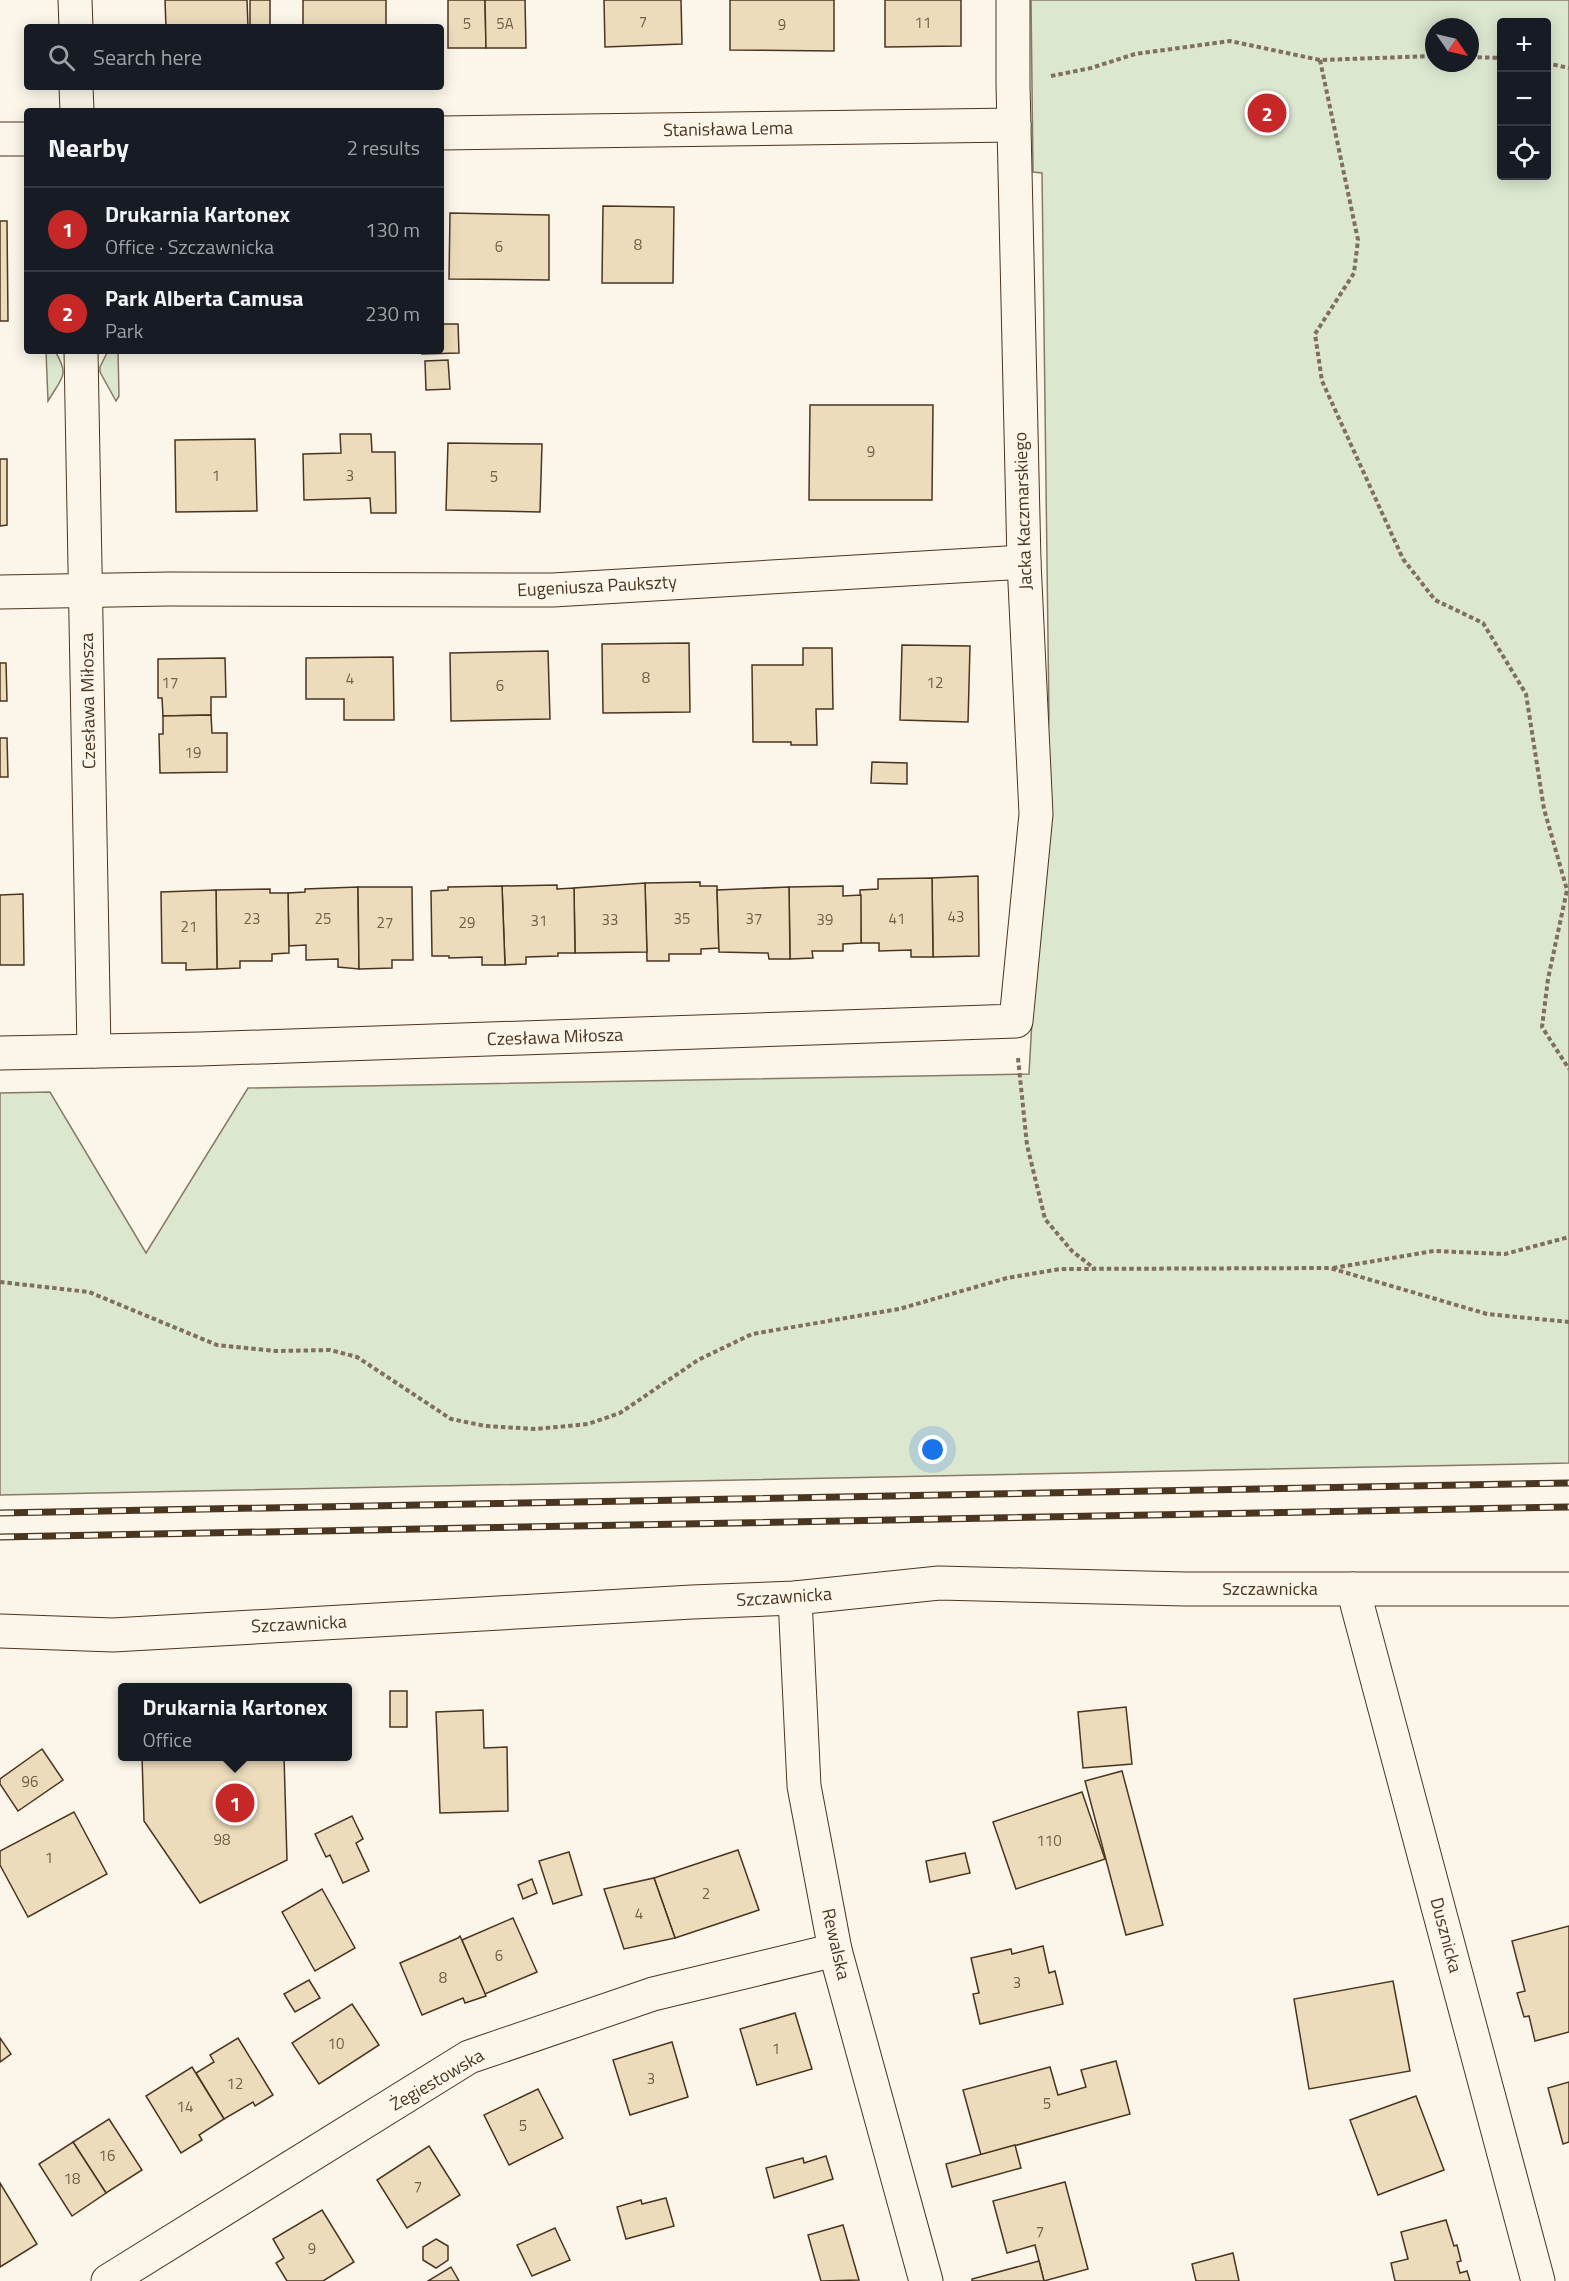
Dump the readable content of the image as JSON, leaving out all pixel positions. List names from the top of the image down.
{
  "streets": {
    "street": [
      "Stanisława Lema",
      "Jacka Kaczmarskiego",
      "Eugeniusza Paukszty",
      "Czesława Miłosza",
      "Szczawnicka",
      "Dusznicka",
      "Rewalska",
      "Żegiestowska"
    ]
  },
  "crossings": [
    ["Stanisława Lema", "Jacka Kaczmarskiego"],
    ["Jacka Kaczmarskiego", "Eugeniusza Paukszty"],
    ["Jacka Kaczmarskiego", "Czesława Miłosza"],
    ["Eugeniusza Paukszty", "Czesława Miłosza"],
    ["Szczawnicka", "Dusznicka"],
    ["Szczawnicka", "Rewalska"],
    ["Rewalska", "Żegiestowska"]
  ],
  "house_numbers": [
    "7",
    "11",
    "5",
    "5A",
    "9",
    "8",
    "6",
    "9",
    "1",
    "3",
    "5",
    "8",
    "4",
    "17",
    "12",
    "6",
    "19",
    "43",
    "23",
    "25",
    "35",
    "37",
    "41",
    "33",
    "39",
    "31",
    "27",
    "29",
    "21",
    "96",
    "98",
    "110",
    "1",
    "2",
    "4",
    "6",
    "8",
    "3",
    "10",
    "1",
    "3",
    "12",
    "5",
    "14",
    "5",
    "16",
    "18",
    "7",
    "7",
    "9"
  ],
  "north": "bottom right",
  "page": {
    "map_buttons": ["+", "−"],
    "search": "Search here",
    "pins": ["2", "1"],
    "heading": ["Nearby", "2 results"],
    "list": [
      {
        "mark": "1",
        "name": "Drukarnia Kartonex",
        "note": "Office · Szczawnicka",
        "value": "130 m"
      },
      {
        "mark": "2",
        "name": "Park Alberta Camusa",
        "note": "Park",
        "value": "230 m"
      }
    ],
    "popup": ["Drukarnia Kartonex", "Office"]
  }
}
